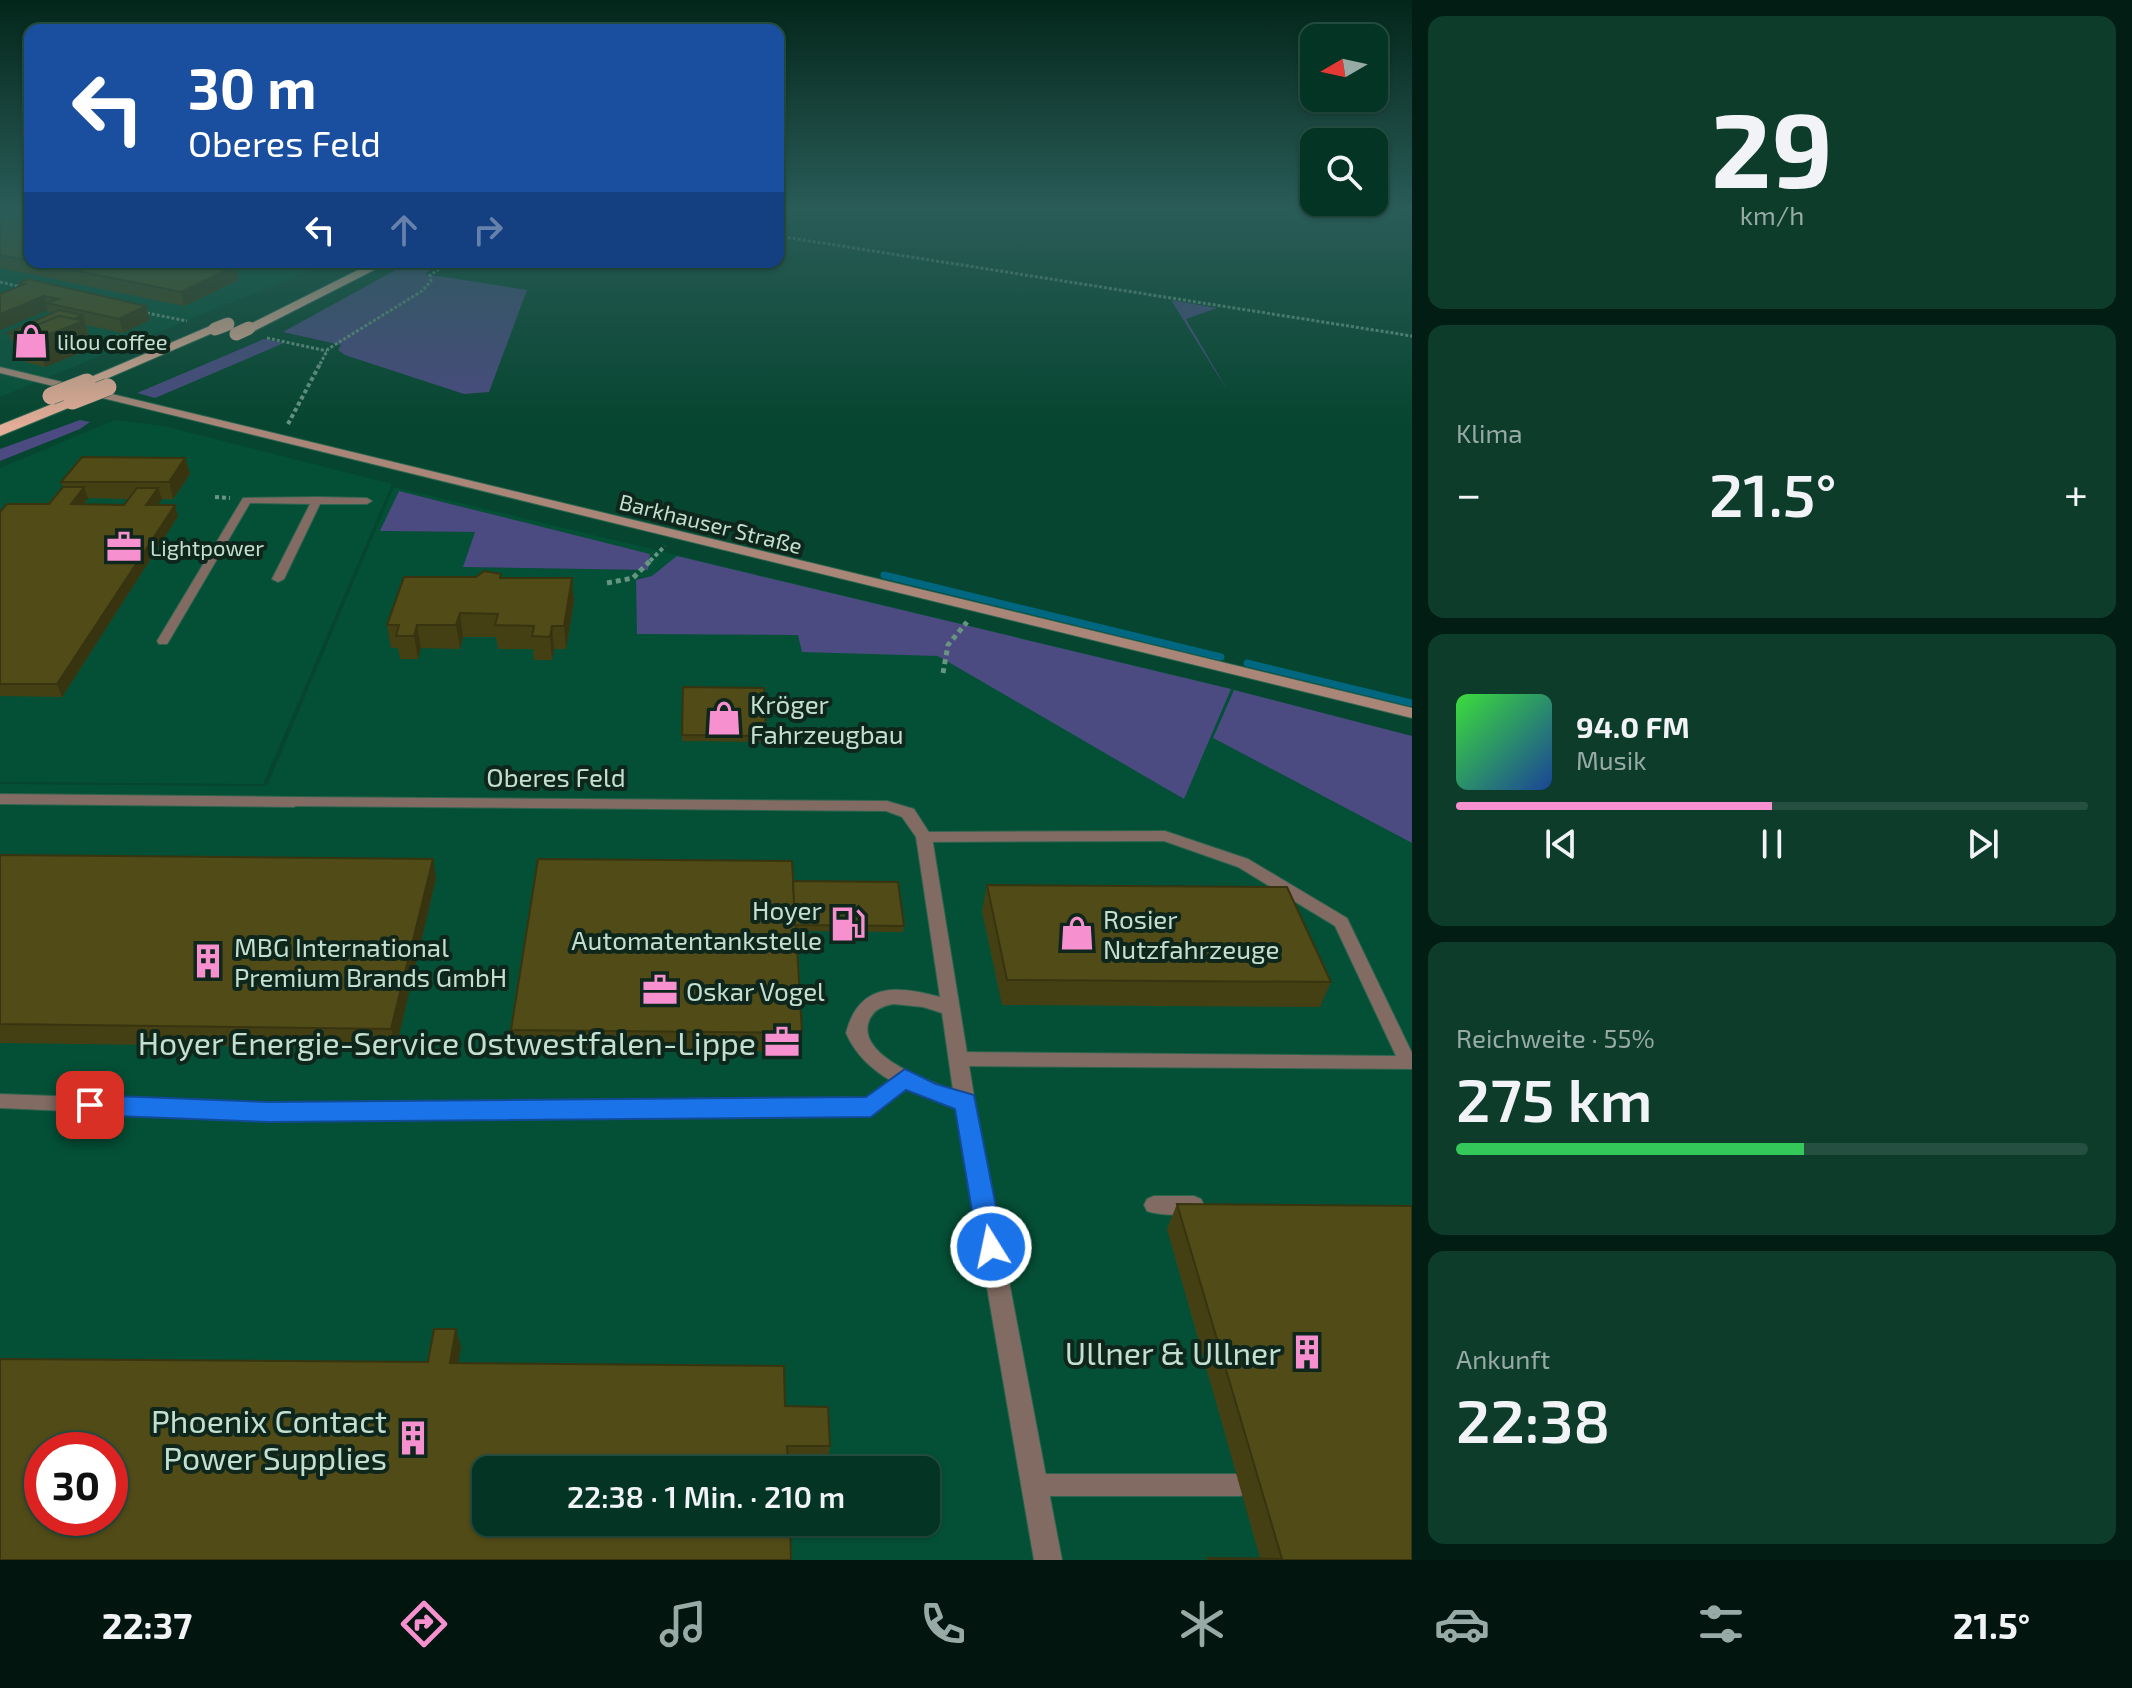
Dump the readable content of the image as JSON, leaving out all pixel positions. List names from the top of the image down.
{
  "streets": {
    "street": ["Barkhauser Straße", "Oberes Feld"]
  },
  "places": {
    "shop": ["lilou coffee", "Kröger Fahrzeugbau", "Rosier Nutzfahrzeuge"],
    "office": ["Lightpower", "Oskar Vogel", "Hoyer Energie-Service Ostwestfalen-Lippe"],
    "fuel station": ["Hoyer Automatentankstelle"],
    "building": ["MBG International Premium Brands GmbH", "Ullner & Ullner", "Phoenix Contact Power Supplies"]
  },
  "north": "left",
  "page": {
    "tile": [
      ["29", "km/h"],
      "Klima",
      ["Reichweite · 55%", "275 km"],
      ["Ankunft", "22:38"]
    ],
    "turn": ["30 m", "Oberes Feld"],
    "heat": ["−", "21.5°", "+"],
    "song": ["94.0 FM", "Musik"],
    "limit": "30",
    "trip": "22:38 · 1 Min. · 210 m",
    "tabs": ["22:37", "21.5°"]
  }
}
